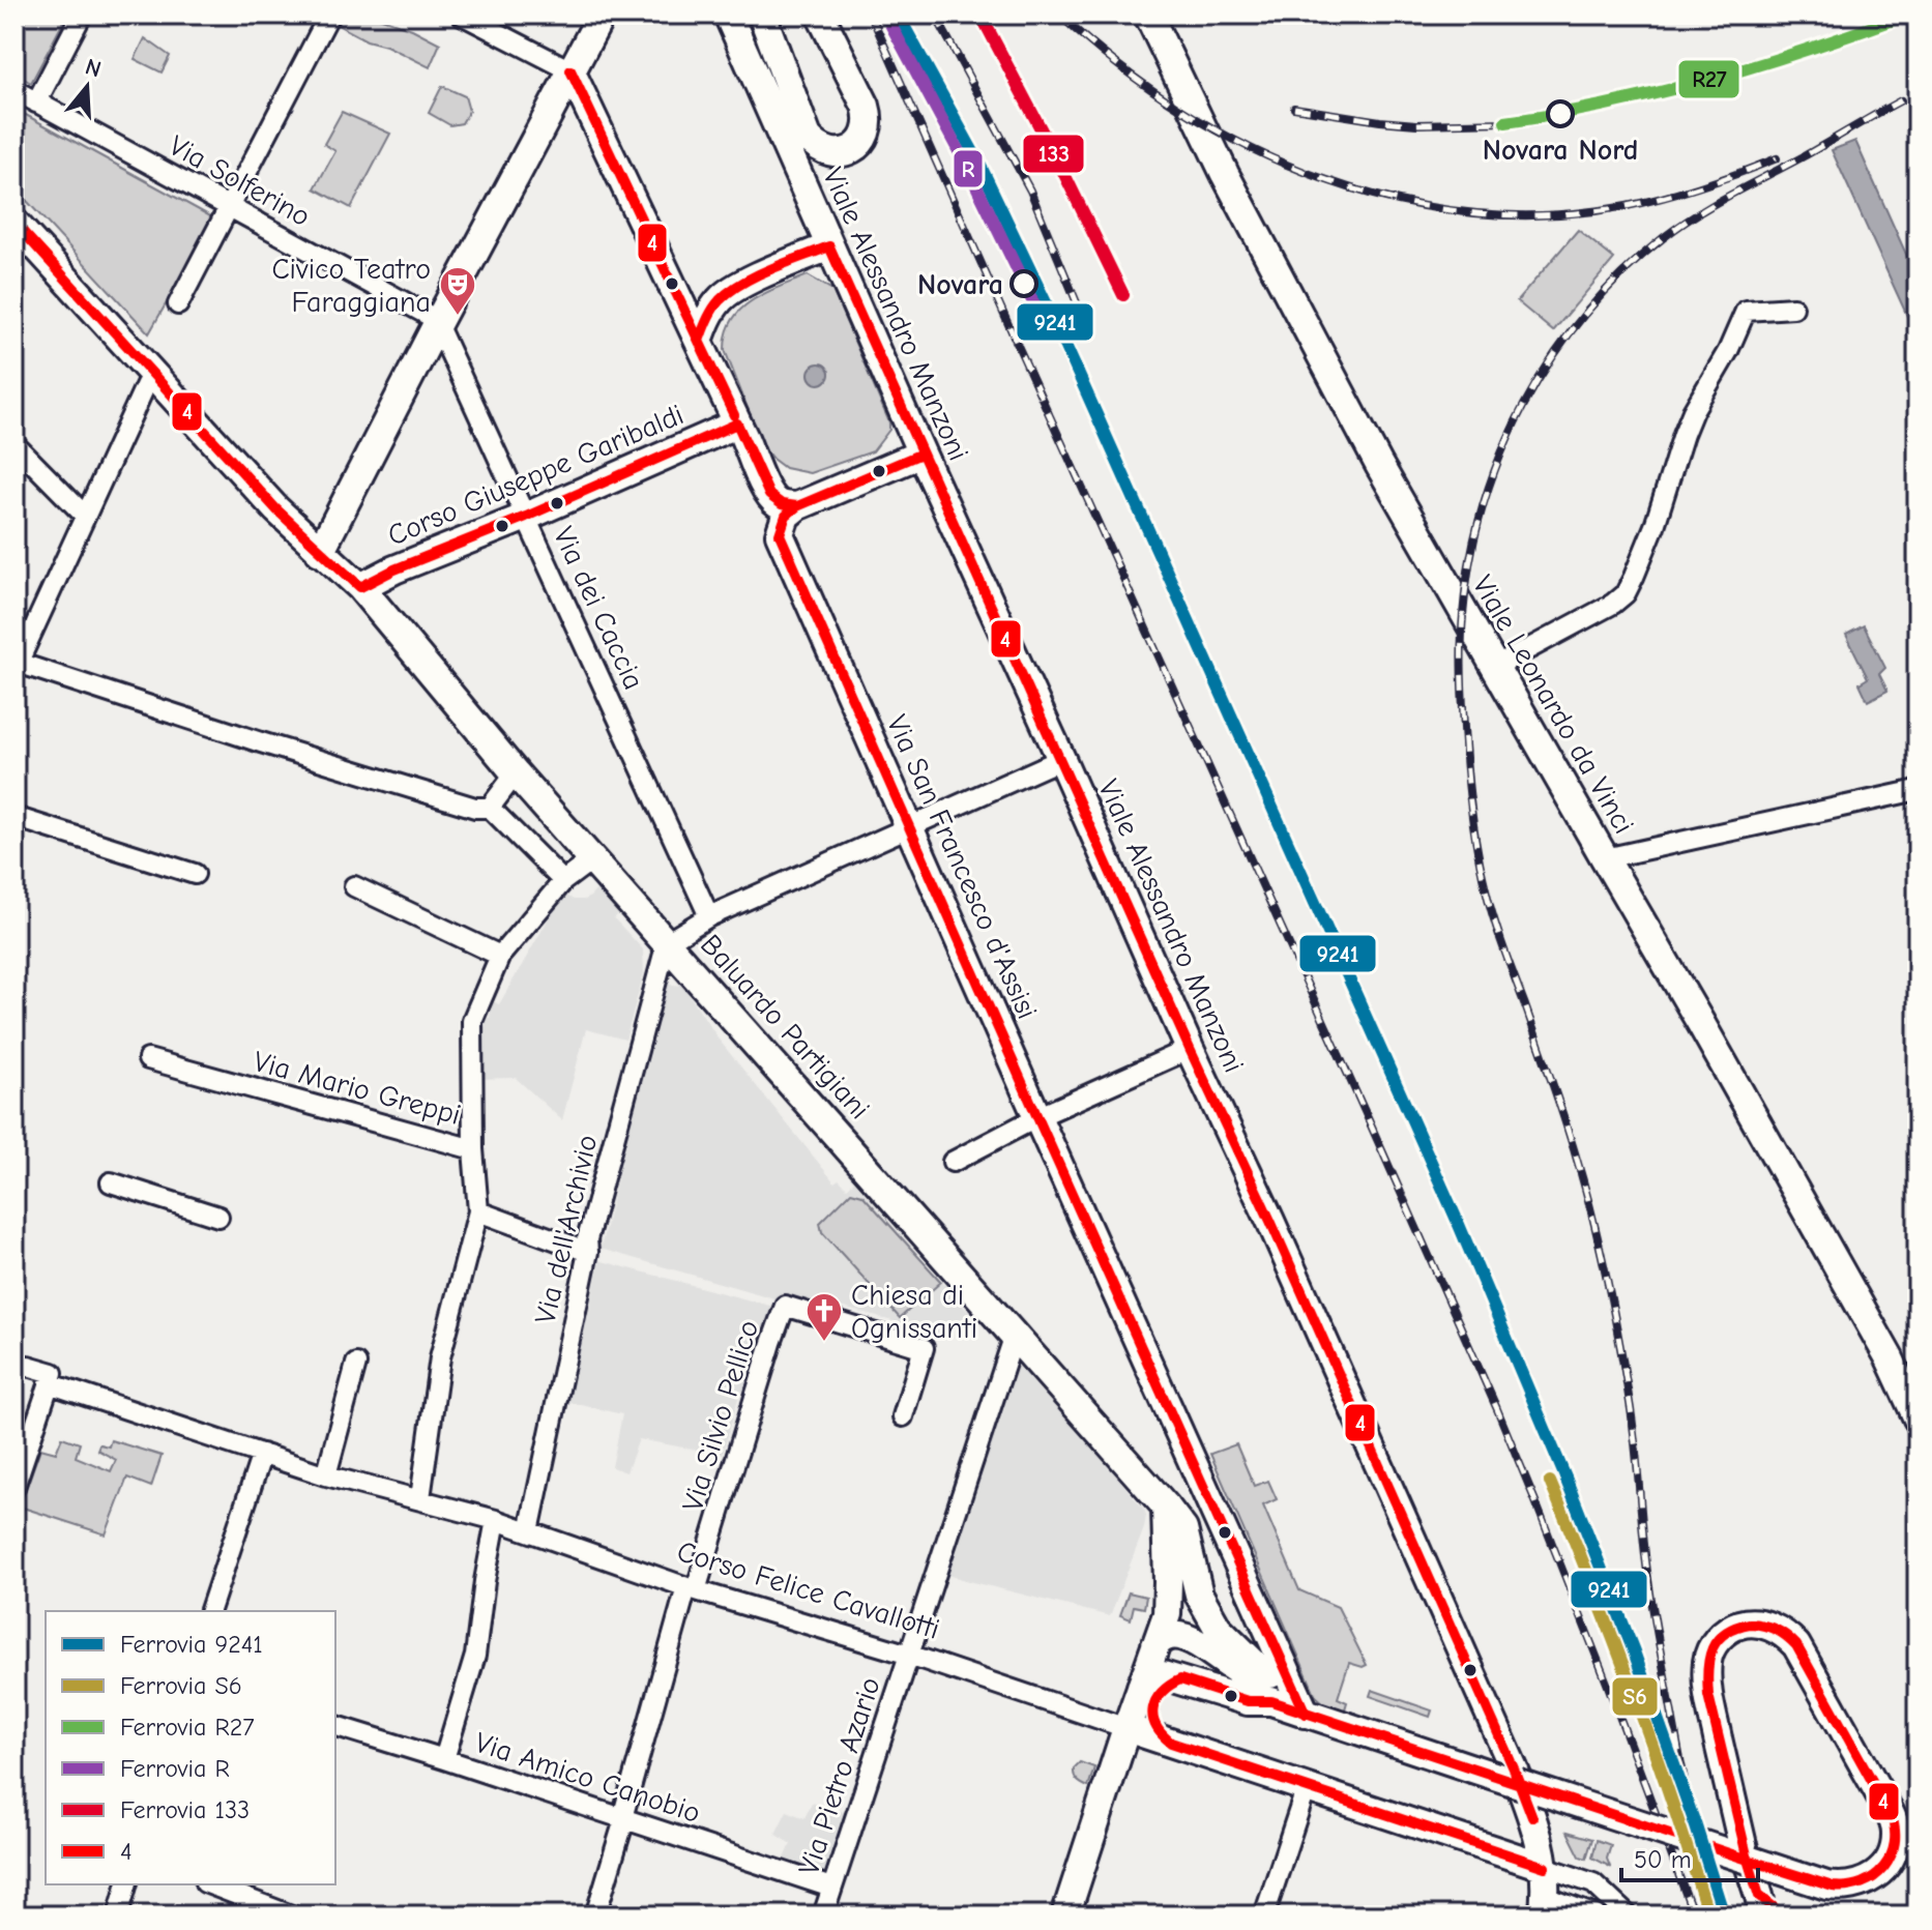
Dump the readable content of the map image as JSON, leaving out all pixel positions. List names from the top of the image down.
{
  "streets": {
    "street": [
      "Via Solferino",
      "Viale Alessandro Manzoni",
      "Corso Giuseppe Garibaldi",
      "Via dei Caccia",
      "Viale Leonardo da Vinci",
      "Via San Francesco d'Assisi",
      "Baluardo Partigiani",
      "Via Mario Greppi",
      "Via dell'Archivio",
      "Via Silvio Pellico",
      "Corso Felice Cavallotti",
      "Via Pietro Azario",
      "Via Amico Canobio"
    ]
  },
  "crossings": [
    ["Via Solferino", "Via dei Caccia"],
    ["Viale Alessandro Manzoni", "Corso Felice Cavallotti"],
    ["Corso Giuseppe Garibaldi", "Via dei Caccia"],
    ["Corso Giuseppe Garibaldi", "Baluardo Partigiani"],
    ["Via San Francesco d'Assisi", "Baluardo Partigiani"],
    ["Baluardo Partigiani", "Via dell'Archivio"],
    ["Baluardo Partigiani", "Via Pietro Azario"],
    ["Via Mario Greppi", "Corso Felice Cavallotti"],
    ["Via dell'Archivio", "Corso Felice Cavallotti"],
    ["Via Silvio Pellico", "Corso Felice Cavallotti"],
    ["Via Silvio Pellico", "Via Amico Canobio"],
    ["Corso Felice Cavallotti", "Via Pietro Azario"]
  ],
  "places": {
    "other": ["Novara Nord", "Novara"],
    "theatre": ["Civico Teatro Faraggiana"],
    "church": ["Chiesa di Ognissanti"]
  },
  "lines": [
    "rail line 9241",
    "rail line R27",
    "rail line R",
    "rail line 133",
    "transit line 4",
    "rail line S6"
  ],
  "legend": [
    "Ferrovia 9241",
    "Ferrovia S6",
    "Ferrovia R27",
    "Ferrovia R",
    "Ferrovia 133",
    "4"
  ],
  "scale_bar": "50 m",
  "north": "top"
}
